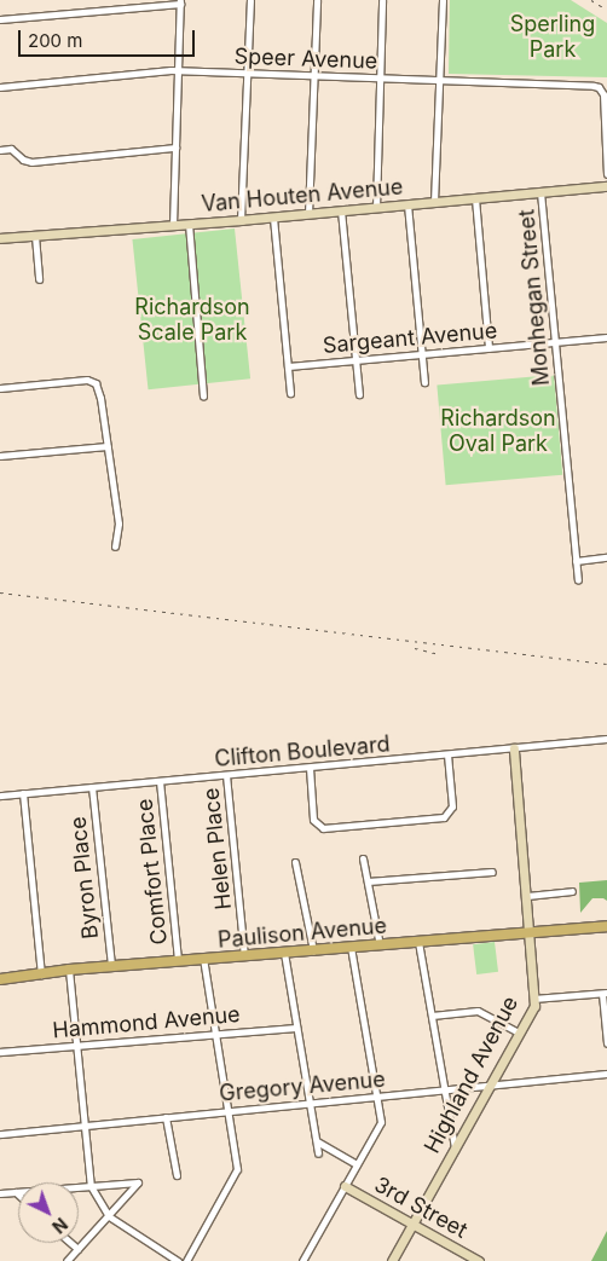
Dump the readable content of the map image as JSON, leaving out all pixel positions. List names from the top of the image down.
{
  "streets": {
    "main road": ["Paulison Avenue"],
    "street": [
      "Speer Avenue",
      "Van Houten Avenue",
      "Monhegan Street",
      "Sargeant Avenue",
      "Clifton Boulevard",
      "Helen Place",
      "Comfort Place",
      "Byron Place",
      "Hammond Avenue",
      "Highland Avenue",
      "Gregory Avenue",
      "3rd Street"
    ]
  },
  "crossings": [
    ["Van Houten Avenue", "Monhegan Street"],
    ["Monhegan Street", "Sargeant Avenue"],
    ["Clifton Boulevard", "Helen Place"],
    ["Clifton Boulevard", "Comfort Place"],
    ["Clifton Boulevard", "Byron Place"],
    ["Clifton Boulevard", "Highland Avenue"],
    ["Helen Place", "Paulison Avenue"],
    ["Comfort Place", "Paulison Avenue"],
    ["Byron Place", "Paulison Avenue"],
    ["Paulison Avenue", "Highland Avenue"],
    ["Highland Avenue", "Gregory Avenue"],
    ["Highland Avenue", "3rd Street"]
  ],
  "parks": ["Sperling Park", "Richardson Scale Park", "Richardson Oval Park"],
  "scale_bar": "200 m",
  "north": "bottom right"
}
